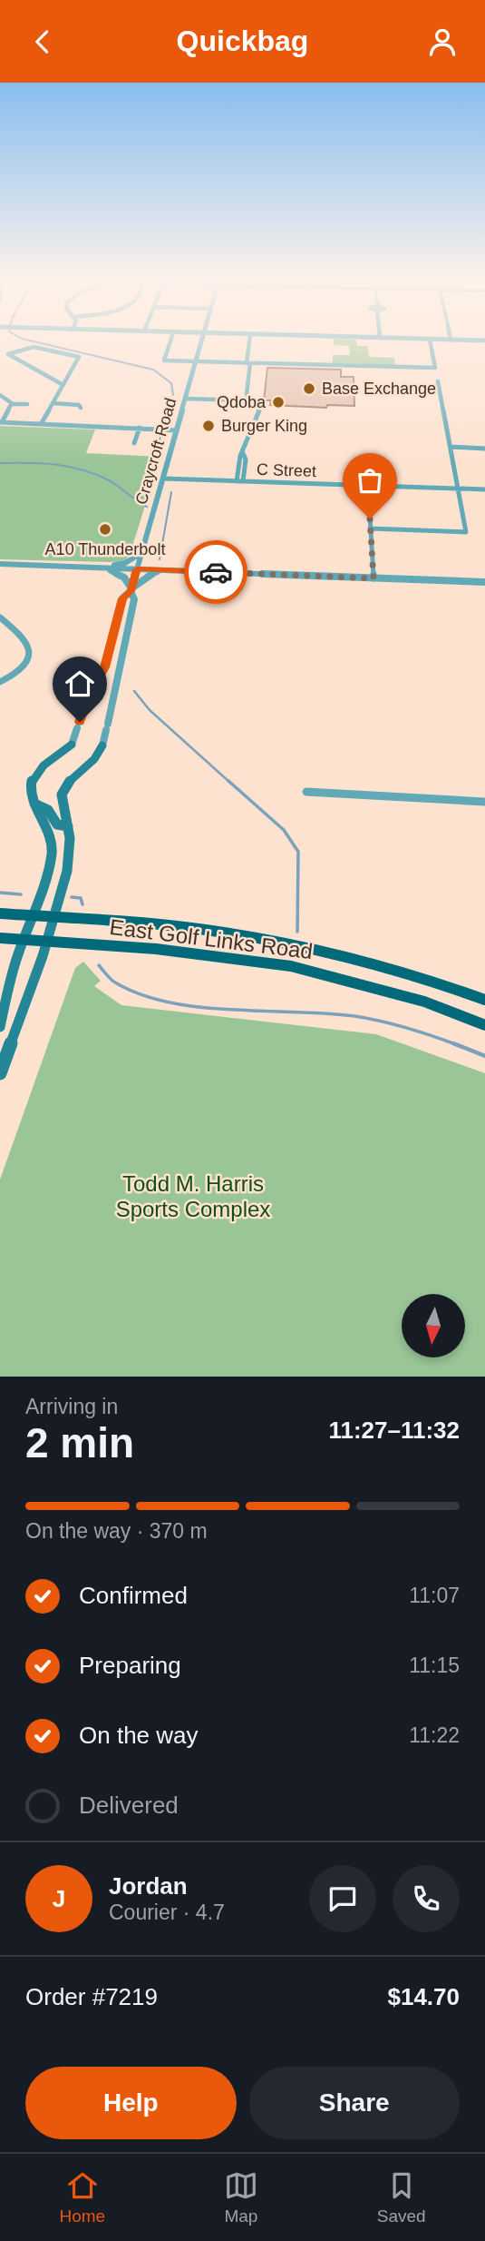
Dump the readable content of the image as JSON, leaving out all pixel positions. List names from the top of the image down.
{
  "streets": {
    "main road": ["East Golf Links Road"],
    "street": ["Craycroft Road", "C Street"]
  },
  "crossings": [
    ["Craycroft Road", "C Street"]
  ],
  "parks": ["Todd M. Harris Sports Complex"],
  "places": [
    "Base Exchange",
    "Qdoba",
    "Burger King",
    "A10 Thunderbolt"
  ],
  "north": "bottom",
  "page": {
    "header": "Quickbag",
    "heading": ["2 min", "Arriving in", "11:27–11:32"],
    "panel": [
      "Jordan",
      "Courier · 4.7",
      "Order #7219",
      "$14.70"
    ],
    "bar": "On the way · 370 m",
    "list": [
      ["Confirmed", "11:07"],
      ["Preparing", "11:15"],
      ["On the way", "11:22"],
      "Delivered"
    ],
    "round": "J",
    "buttons": ["Help", "Share"],
    "tabs": ["Home", "Map", "Saved"]
  }
}
